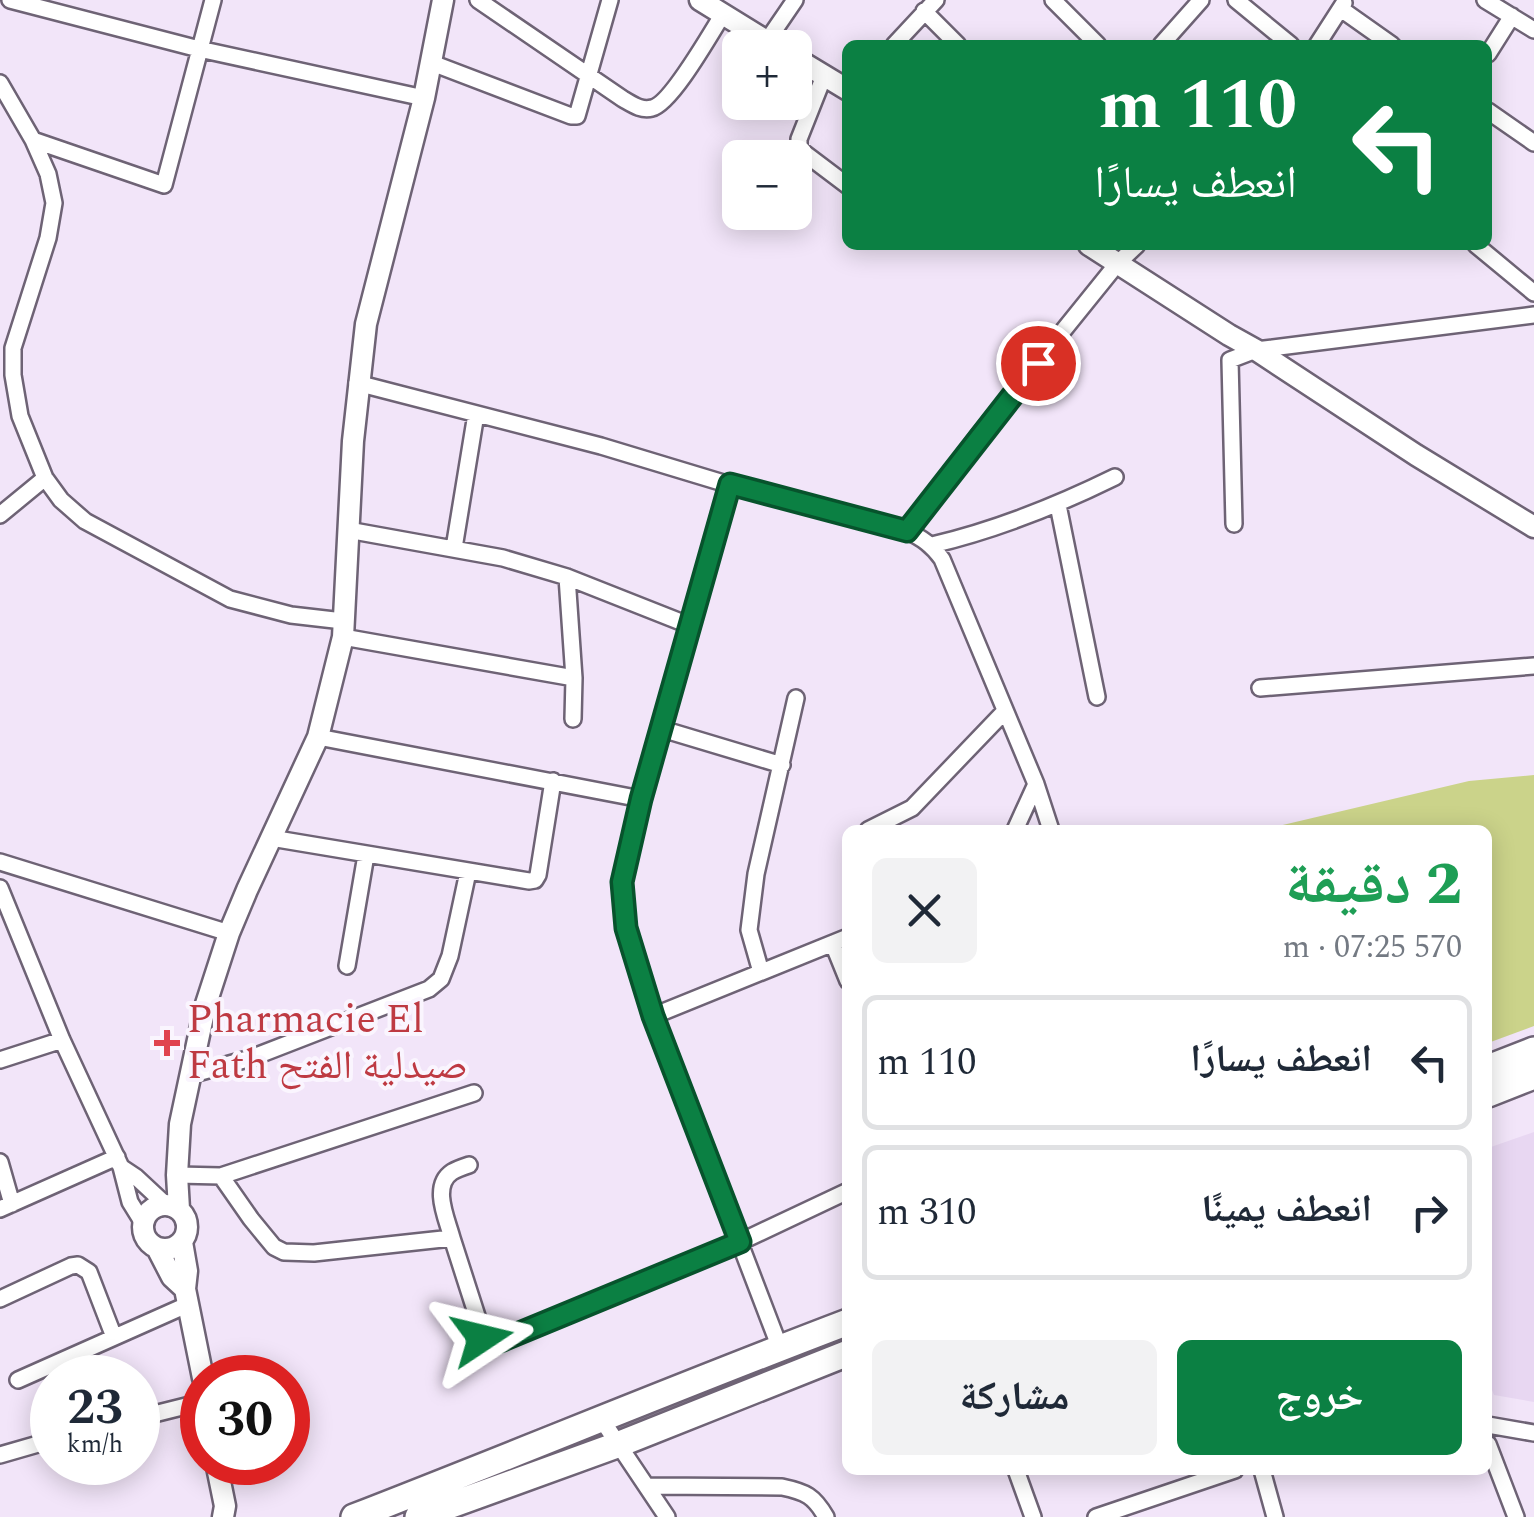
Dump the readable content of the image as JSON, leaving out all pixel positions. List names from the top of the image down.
{
  "places": {
    "health": ["Pharmacie El Fath صيدلية الفتح"]
  },
  "page": {
    "map_buttons": ["+", "−"],
    "turn": ["110 m", "انعطف يسارًا"],
    "heading": ["2 دقيقة", "570 m · 07:25"],
    "list": [
      {
        "name": "انعطف يسارًا",
        "value": "110 m"
      },
      {
        "name": "انعطف يمينًا",
        "value": "310 m"
      }
    ],
    "buttons": ["خروج", "مشاركة"],
    "speed": "23 km/h",
    "limit": "30"
  }
}
